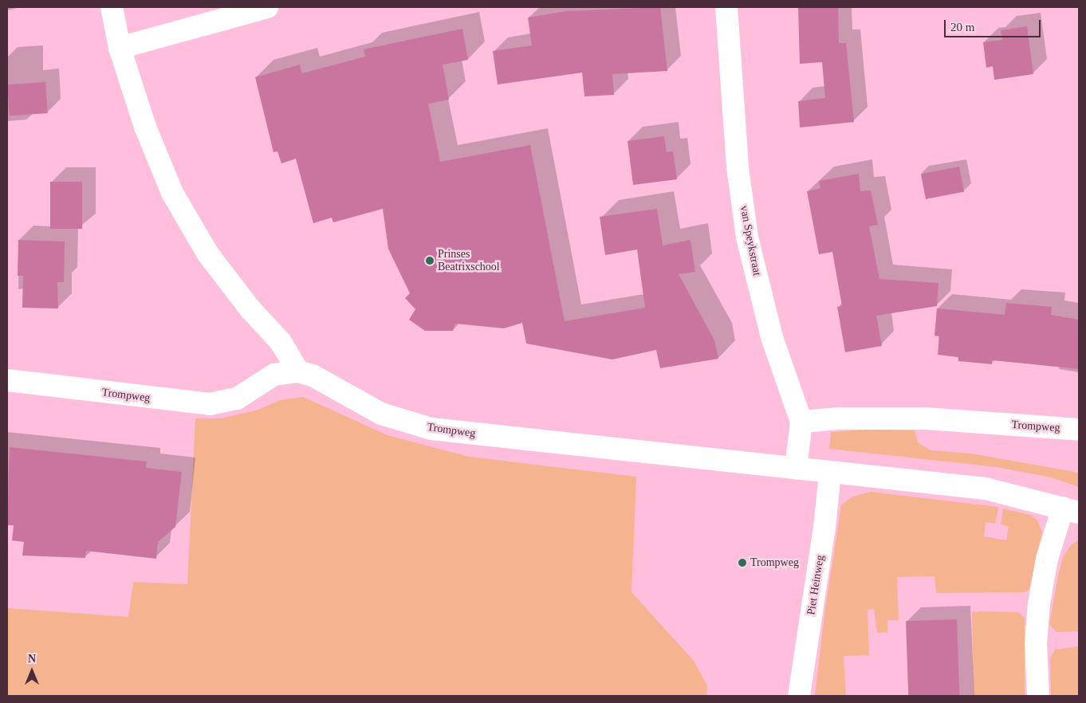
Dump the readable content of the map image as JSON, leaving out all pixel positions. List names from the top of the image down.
{
  "streets": {
    "street": ["van Speykstraat", "Trompweg", "Piet Heinweg"]
  },
  "crossings": [
    ["van Speykstraat", "Trompweg"],
    ["Trompweg", "Piet Heinweg"]
  ],
  "places": ["Prinses Beatrixschool", "Trompweg"],
  "scale_bar": "20 m",
  "north": "top"
}
